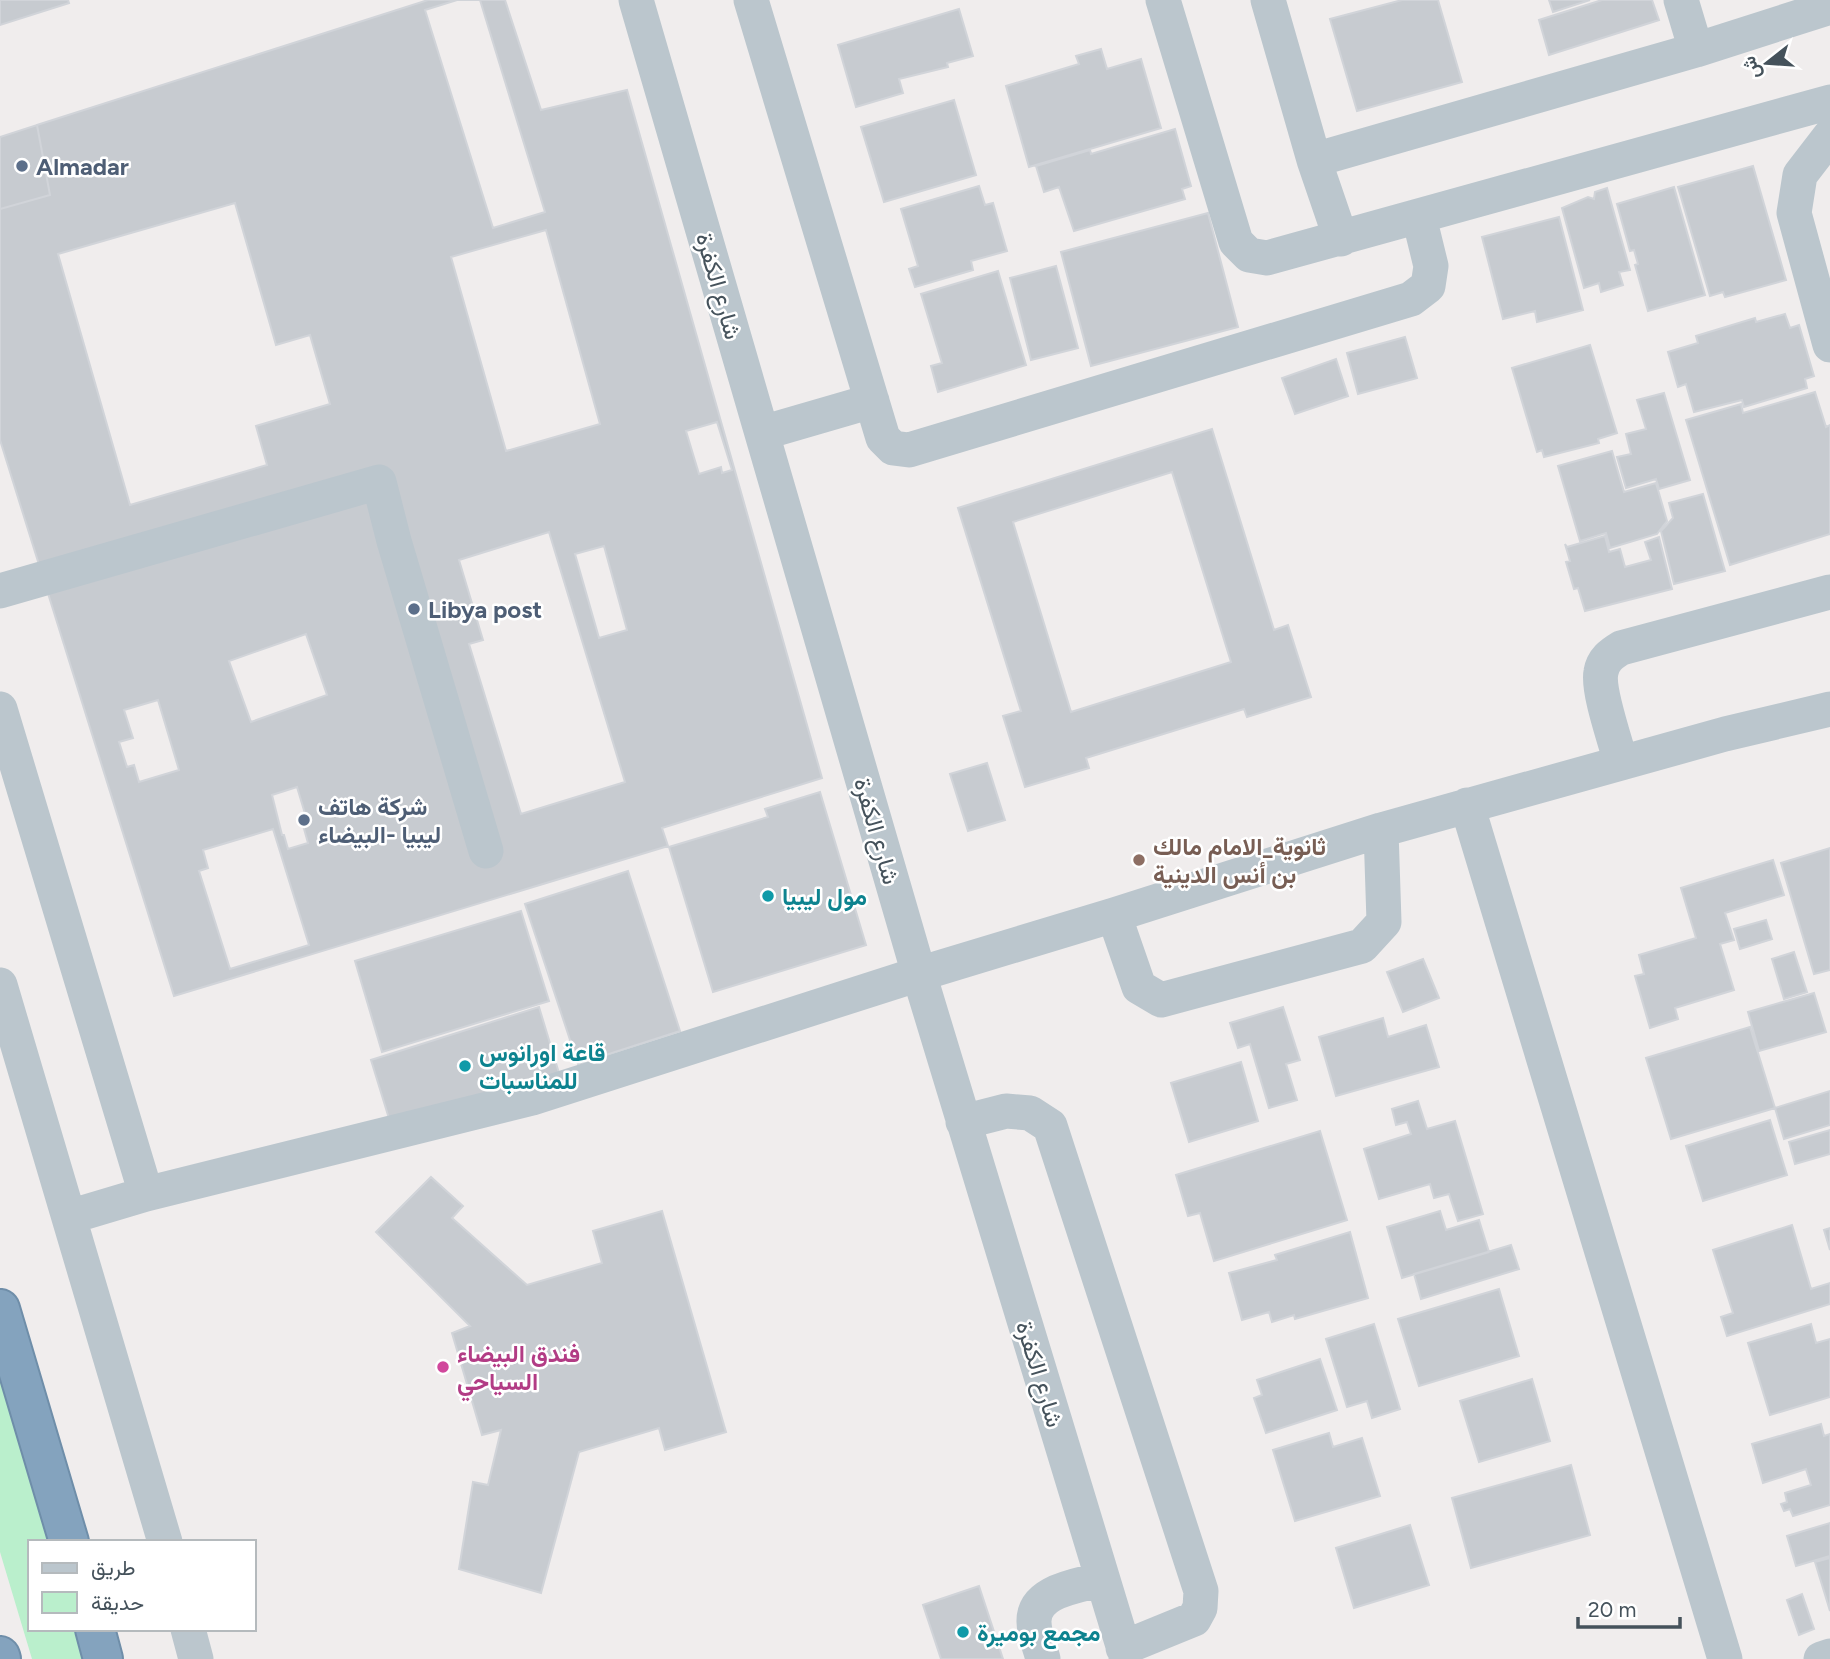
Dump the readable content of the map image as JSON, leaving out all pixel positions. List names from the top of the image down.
{
  "streets": {
    "street": ["شارع الكفرة"]
  },
  "places": [
    "Almadar",
    "Libya post",
    "شركة هاتف ليبيا -البيضاء",
    "ثانوية_الامام مالك بن أنس الدينية",
    "مول ليبيا",
    "قاعة اورانوس للمناسبات",
    "فندق البيضاء السياحي",
    "مجمع بوميرة"
  ],
  "legend": ["طريق", "حديقة"],
  "scale_bar": "20 m",
  "north": "left"
}
